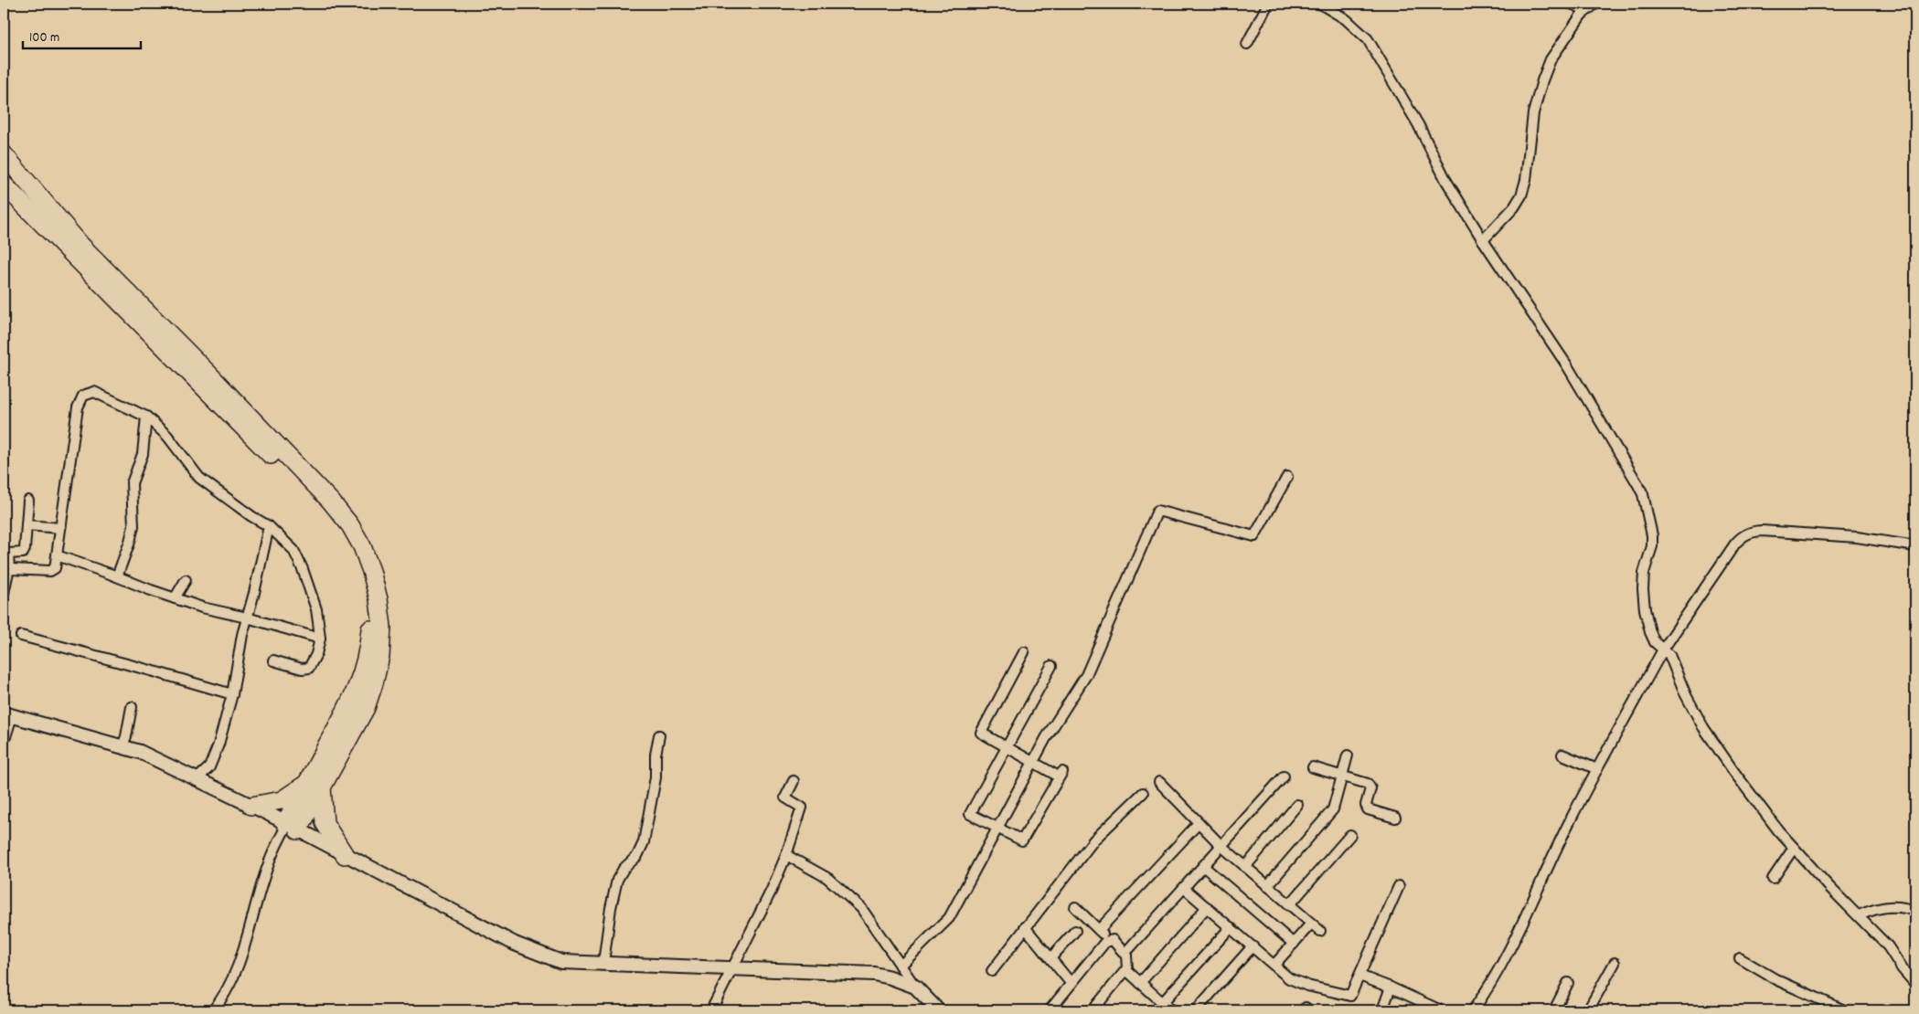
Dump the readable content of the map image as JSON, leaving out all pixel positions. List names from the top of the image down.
{
  "scale_bar": "100 m"
}
